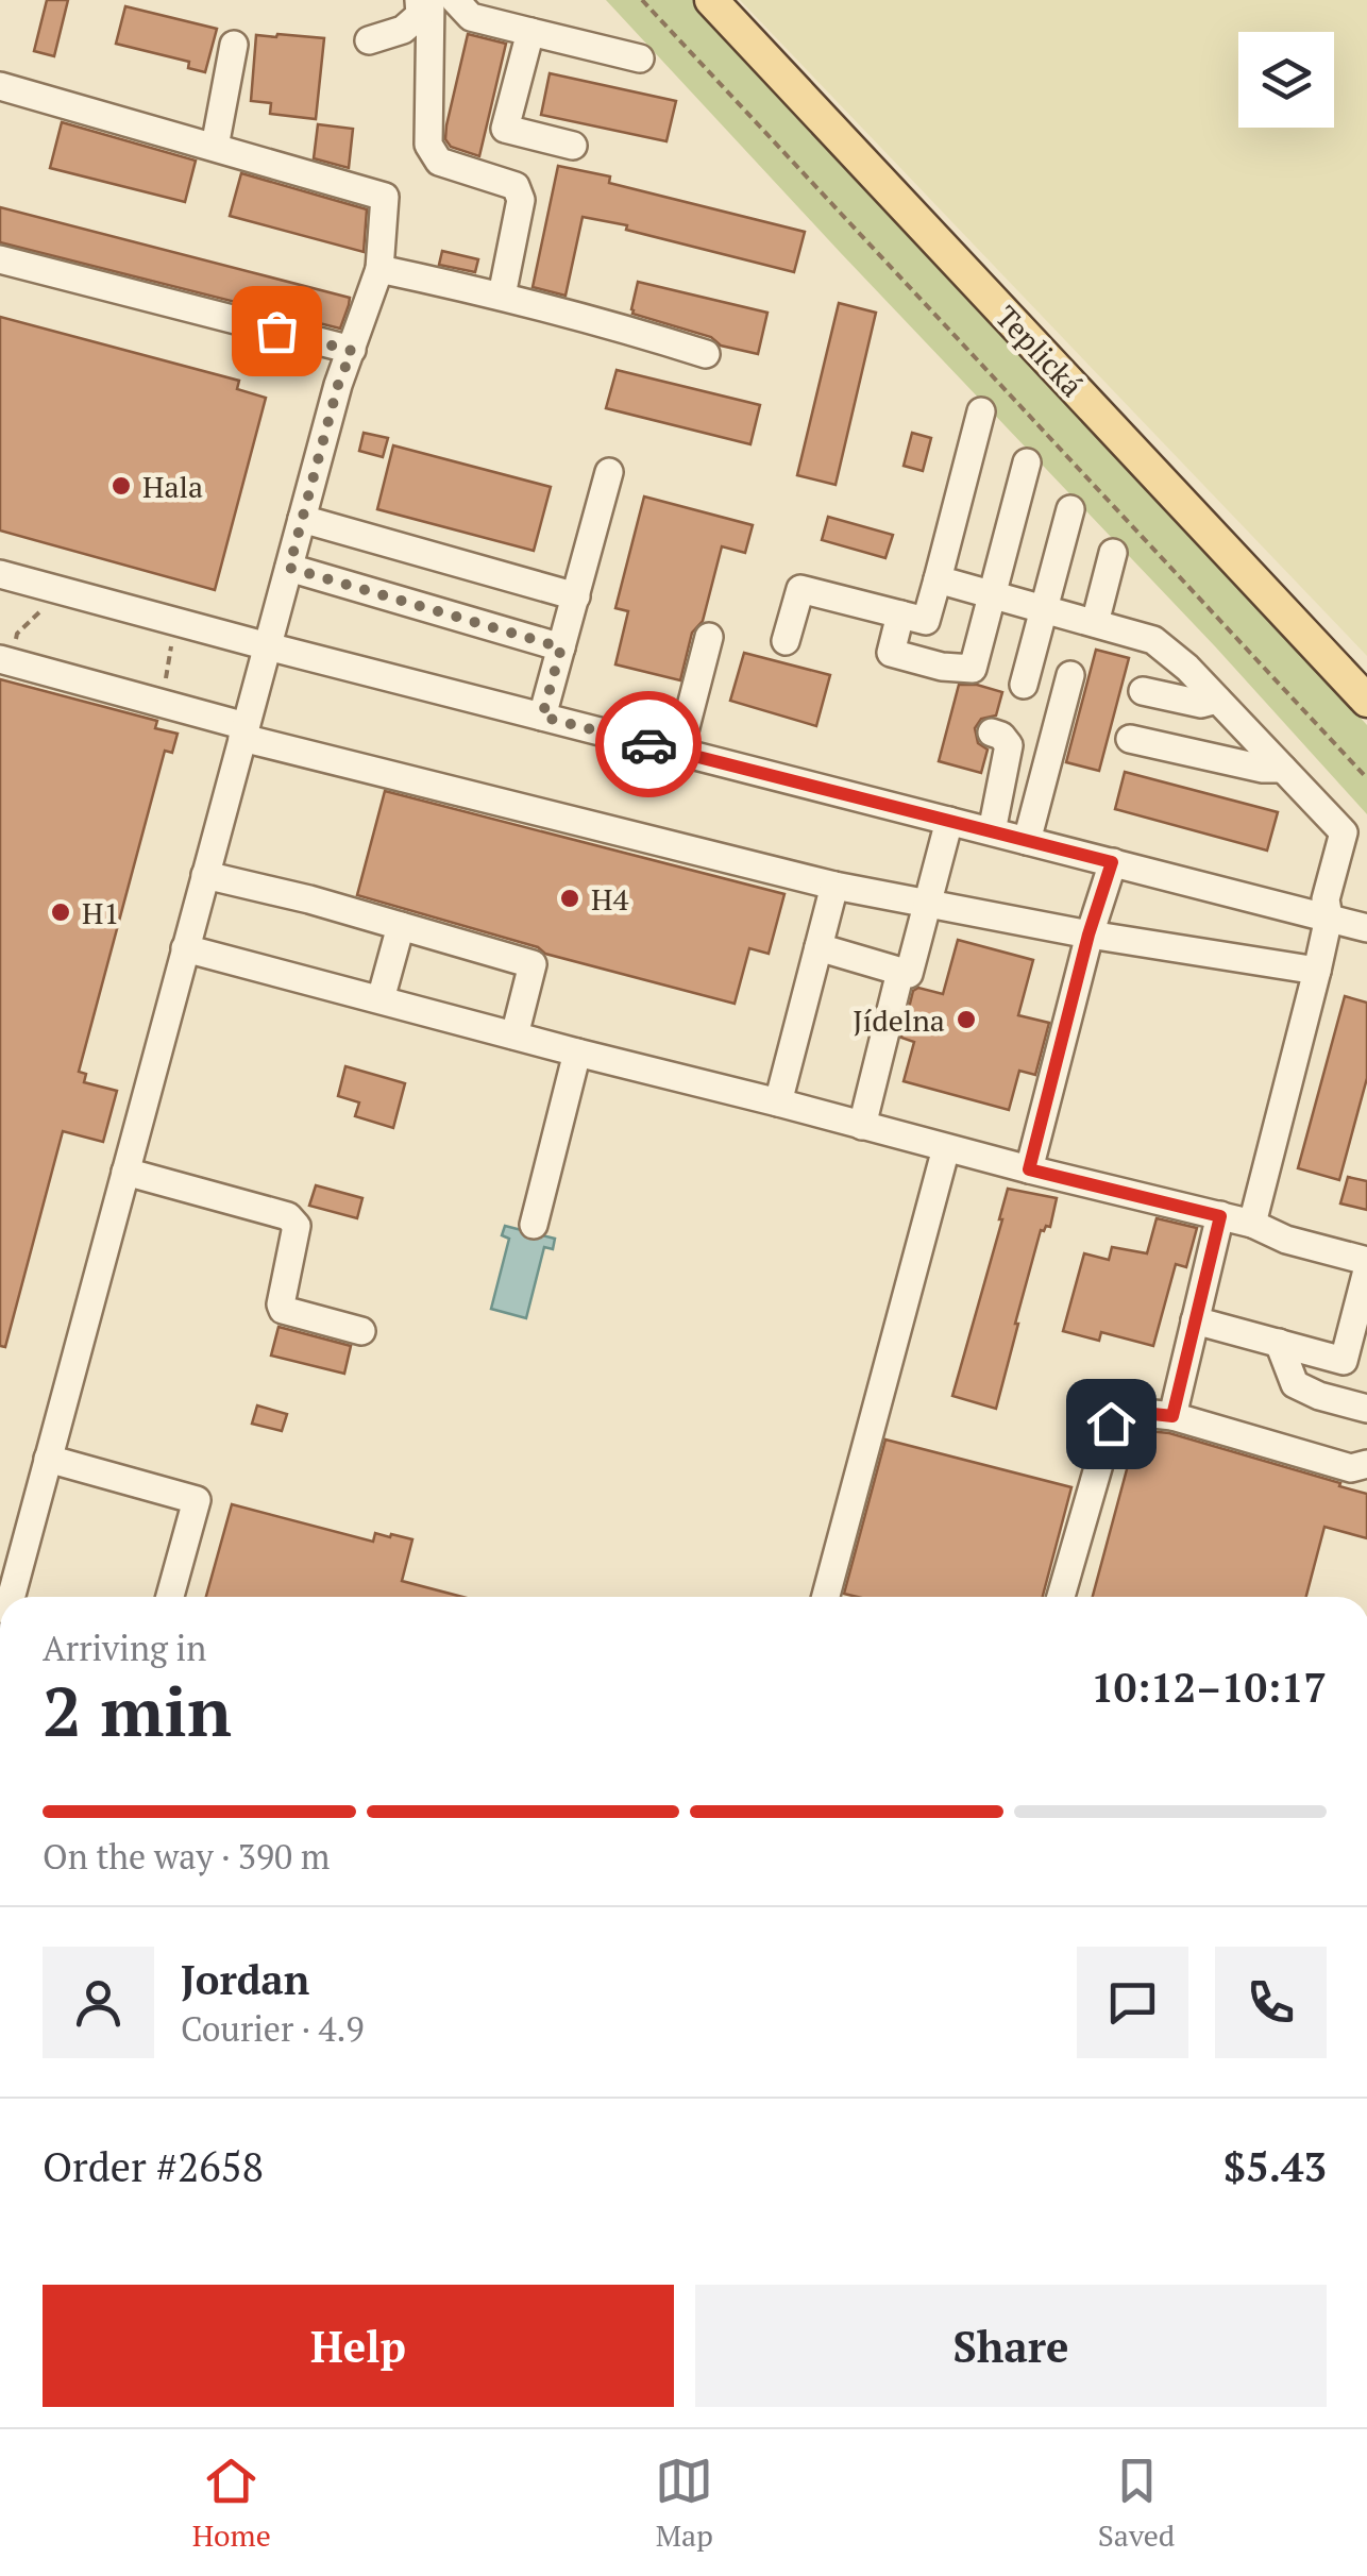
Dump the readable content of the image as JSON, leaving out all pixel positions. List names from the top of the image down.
{
  "streets": {
    "main road": ["Teplická"]
  },
  "places": [
    "Hala",
    "H4",
    "H1",
    "Jídelna"
  ],
  "page": {
    "heading": ["2 min", "Arriving in", "10:12–10:17"],
    "panel": [
      "Jordan",
      "Courier · 4.9",
      "Order #2658",
      "$5.43"
    ],
    "bar": "On the way · 390 m",
    "buttons": ["Help", "Share"],
    "tabs": ["Home", "Map", "Saved"]
  }
}
